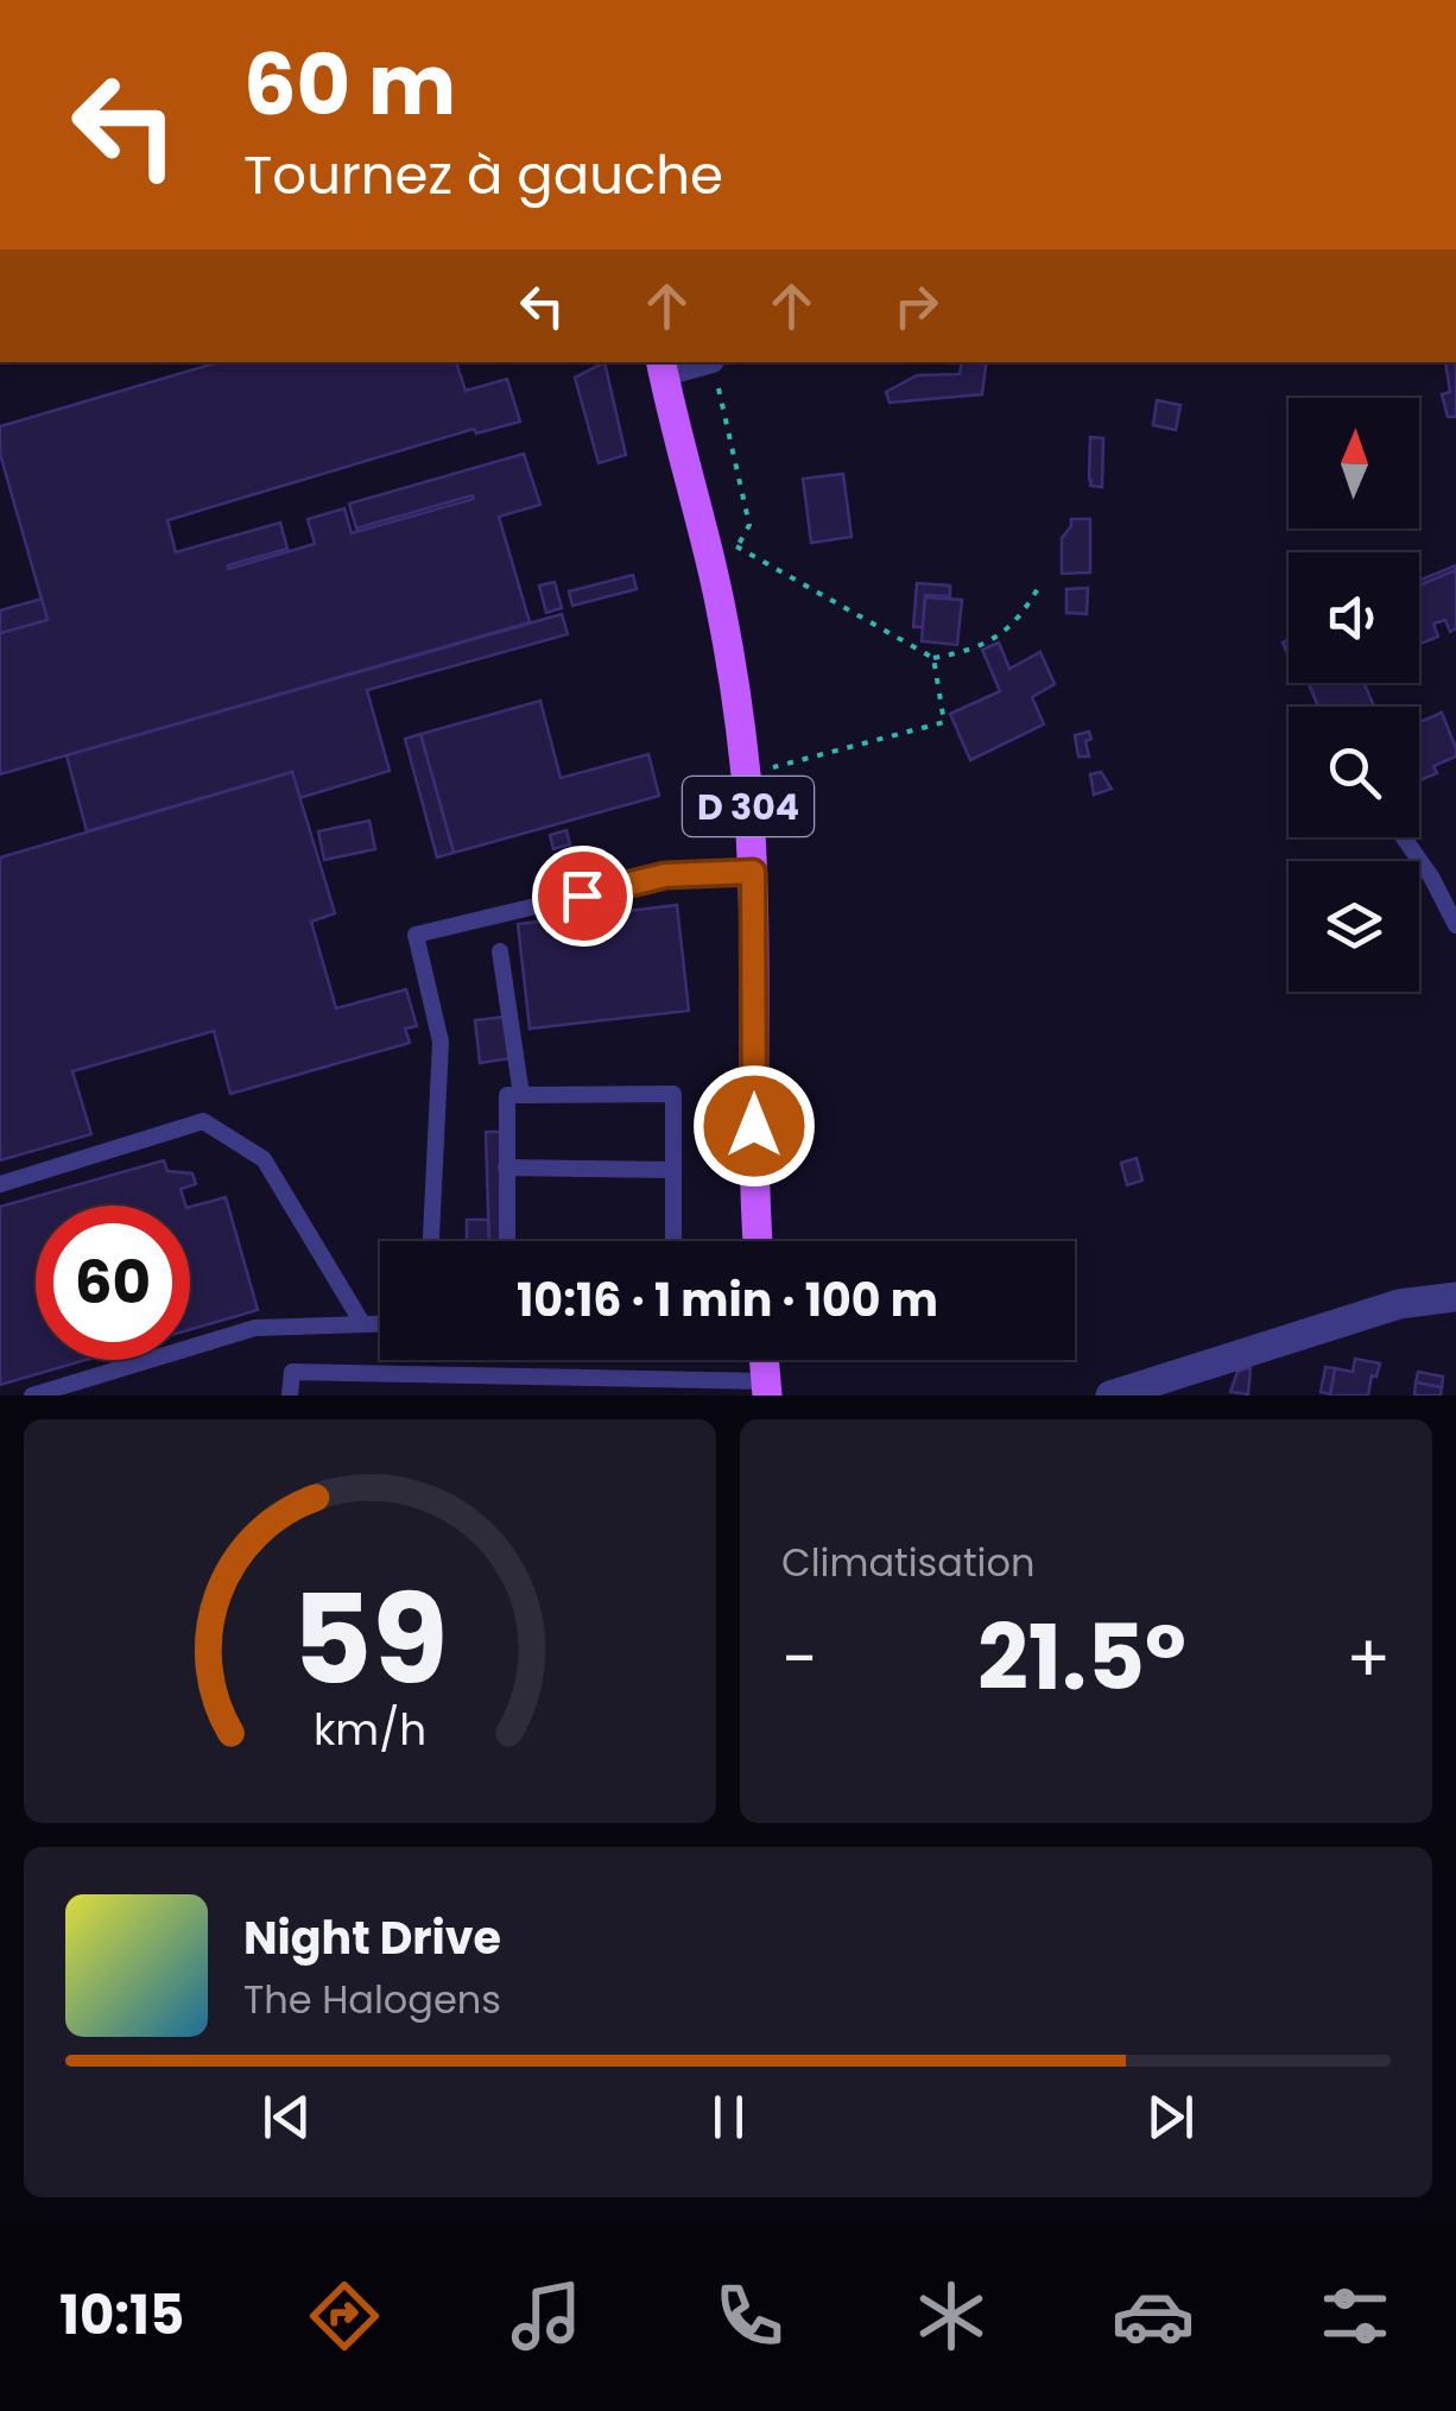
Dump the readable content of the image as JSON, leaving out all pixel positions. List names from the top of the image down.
{
  "streets": {
    "main road": ["D 304"]
  },
  "north": "top",
  "page": {
    "turn": ["60 m", "Tournez à gauche"],
    "limit": "60",
    "trip": "10:16 · 1 min · 100 m",
    "tile": "Climatisation",
    "heat": ["−", "21.5°", "+"],
    "song": ["Night Drive", "The Halogens"],
    "tabs": "10:15",
    "gauge": ["59", "km/h"]
  }
}
